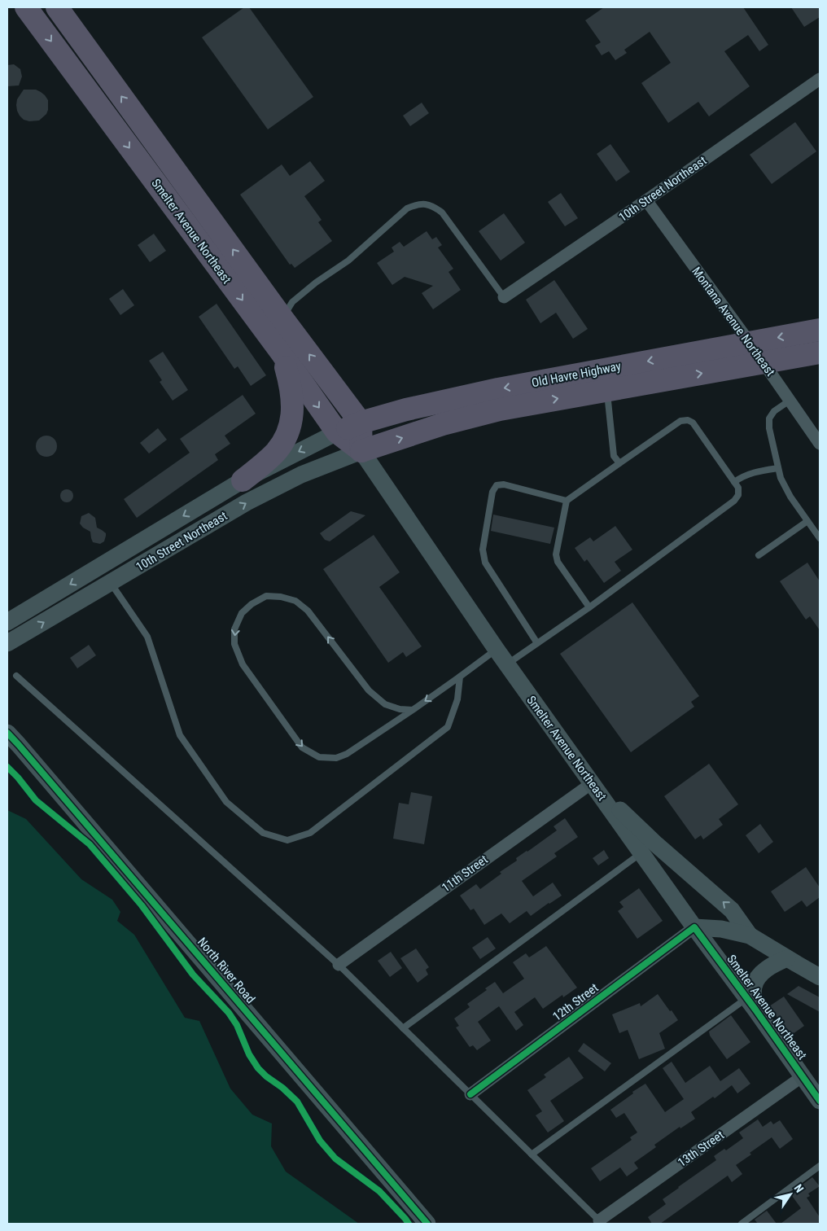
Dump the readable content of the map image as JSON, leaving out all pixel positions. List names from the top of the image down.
{
  "streets": {
    "highway": ["Smelter Avenue Northeast", "Old Havre Highway"],
    "main road": ["10th Street Northeast", "North River Road"],
    "street": [
      "Montana Avenue Northeast",
      "11th Street",
      "12th Street",
      "13th Street"
    ]
  },
  "crossings": [
    ["10th Street Northeast", "Smelter Avenue Northeast"],
    ["10th Street Northeast", "Montana Avenue Northeast"],
    ["10th Street Northeast", "Old Havre Highway"],
    ["Smelter Avenue Northeast", "Old Havre Highway"],
    ["Smelter Avenue Northeast", "11th Street"],
    ["Smelter Avenue Northeast", "12th Street"],
    ["Smelter Avenue Northeast", "13th Street"],
    ["Montana Avenue Northeast", "Old Havre Highway"]
  ],
  "north": "top right"
}
